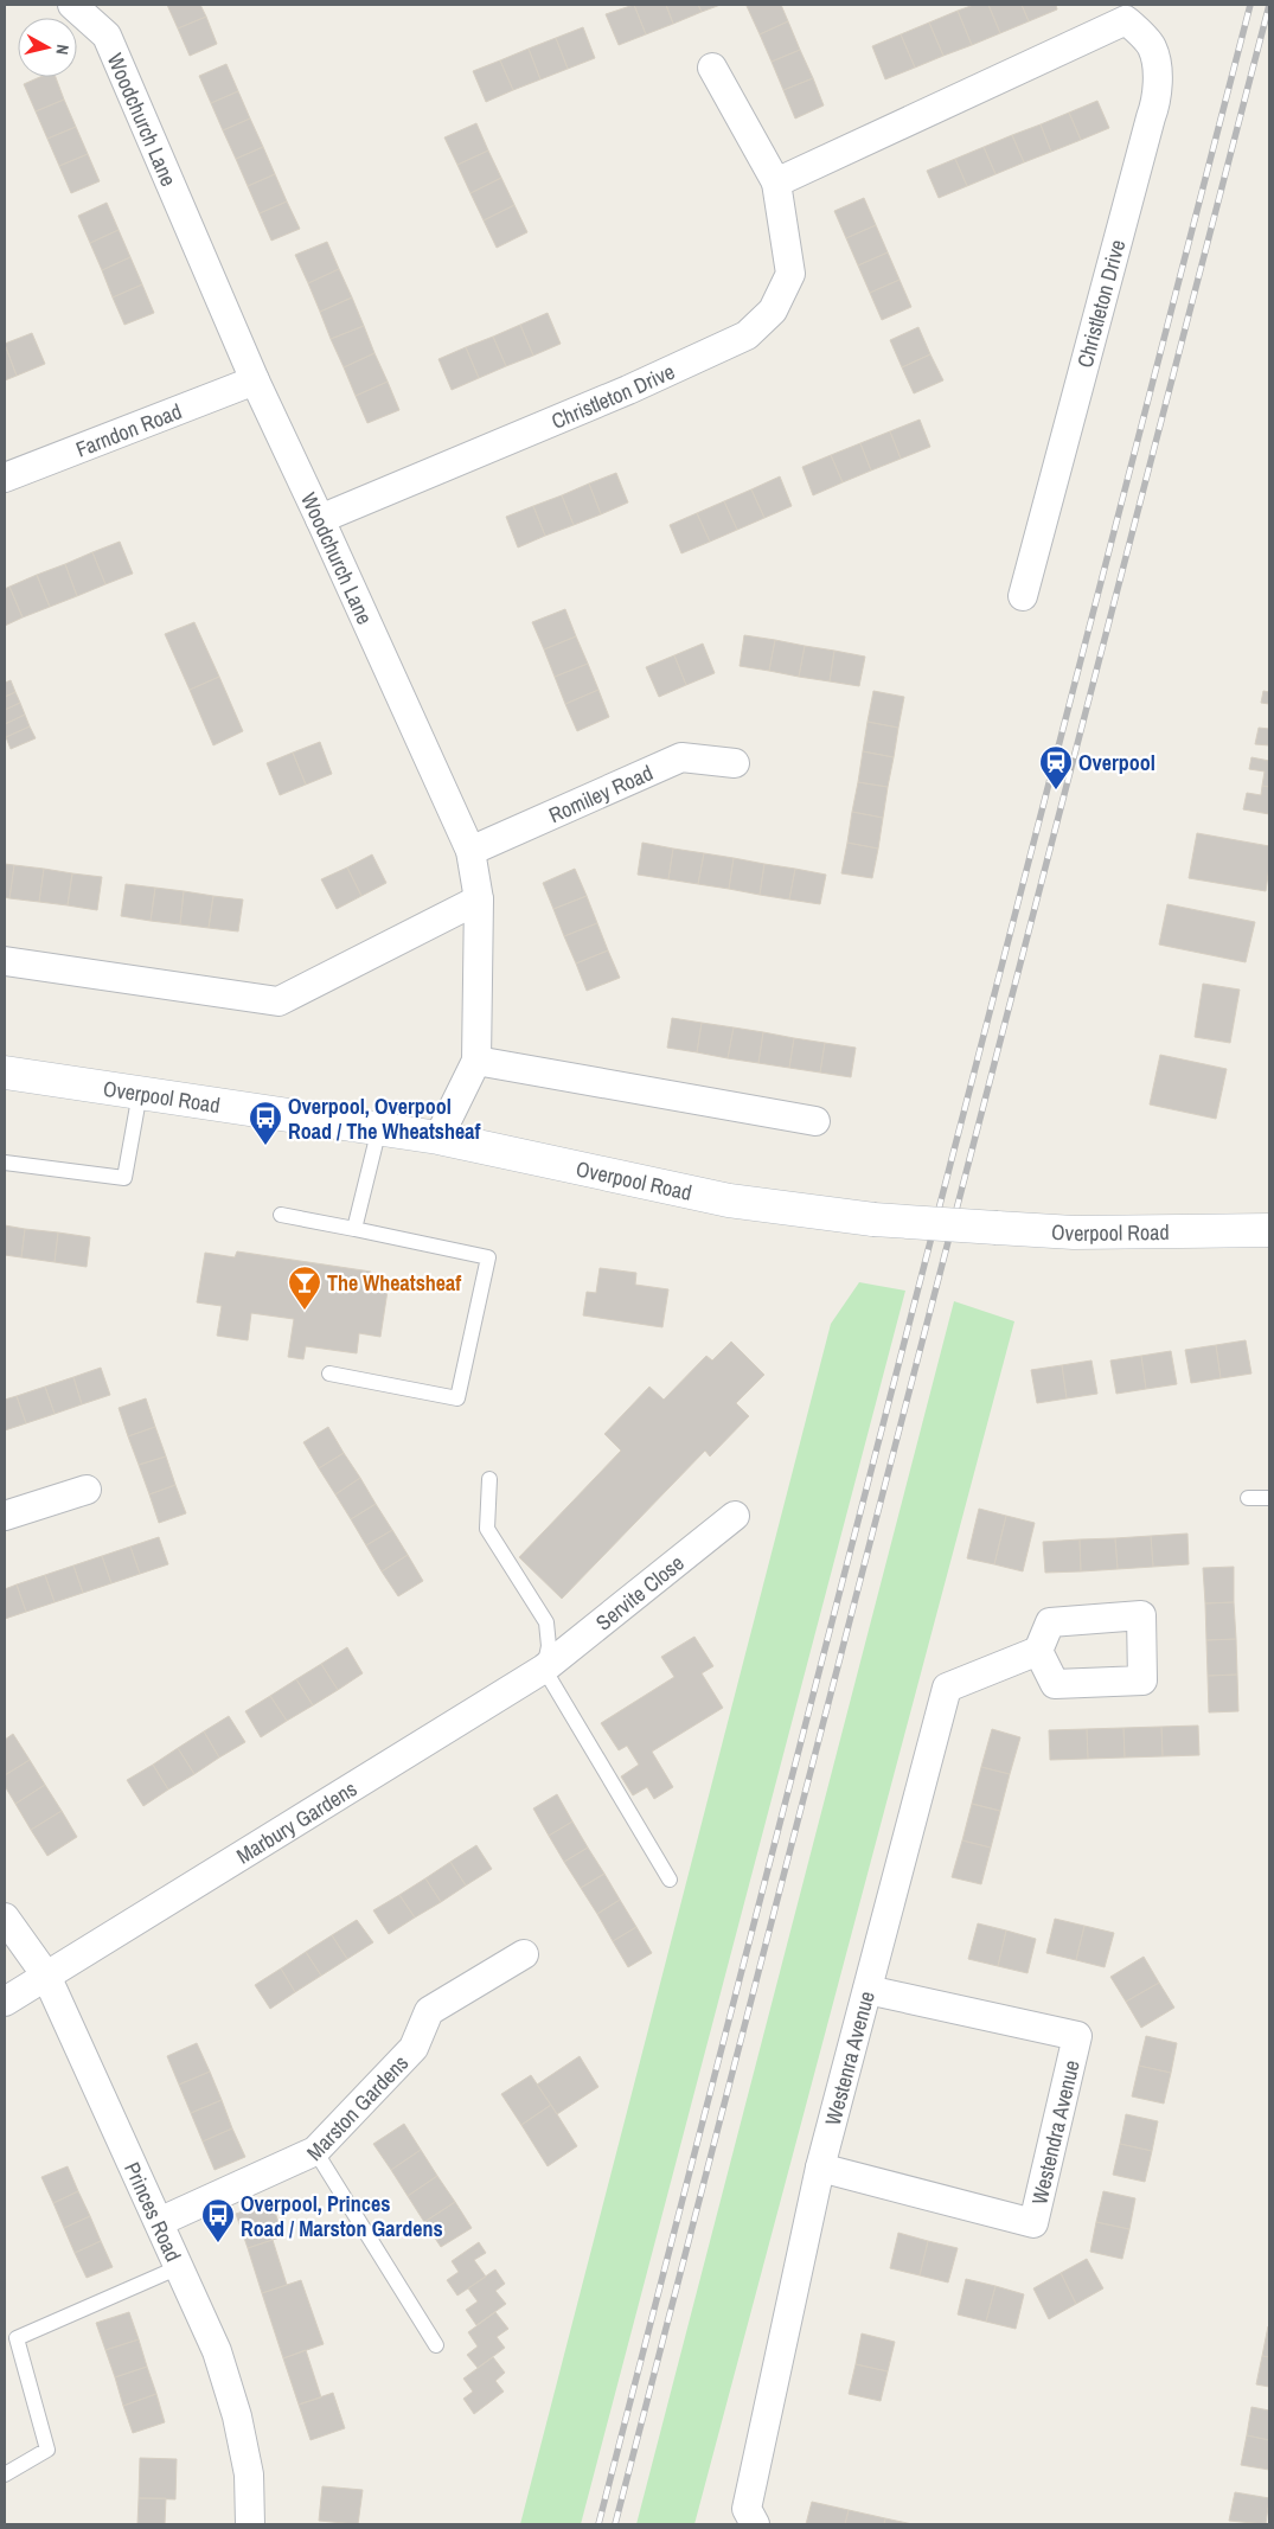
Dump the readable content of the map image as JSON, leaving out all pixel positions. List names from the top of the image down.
{
  "streets": {
    "main road": ["Overpool Road"],
    "street": [
      "Woodchurch Lane",
      "Christleton Drive",
      "Farndon Road",
      "Romiley Road",
      "Servite Close",
      "Marbury Gardens",
      "Westenra Avenue",
      "Marston Gardens",
      "Westendra Avenue",
      "Princes Road"
    ]
  },
  "crossings": [
    ["Woodchurch Lane", "Christleton Drive"],
    ["Woodchurch Lane", "Farndon Road"],
    ["Woodchurch Lane", "Romiley Road"],
    ["Woodchurch Lane", "Overpool Road"],
    ["Servite Close", "Marbury Gardens"],
    ["Marbury Gardens", "Princes Road"],
    ["Westenra Avenue", "Westendra Avenue"],
    ["Marston Gardens", "Princes Road"]
  ],
  "places": {
    "station": ["Overpool"],
    "bus stop": ["Overpool, Overpool Road / The Wheatsheaf", "Overpool, Princes Road / Marston Gardens"],
    "bar": ["The Wheatsheaf"]
  },
  "north": "right"
}
